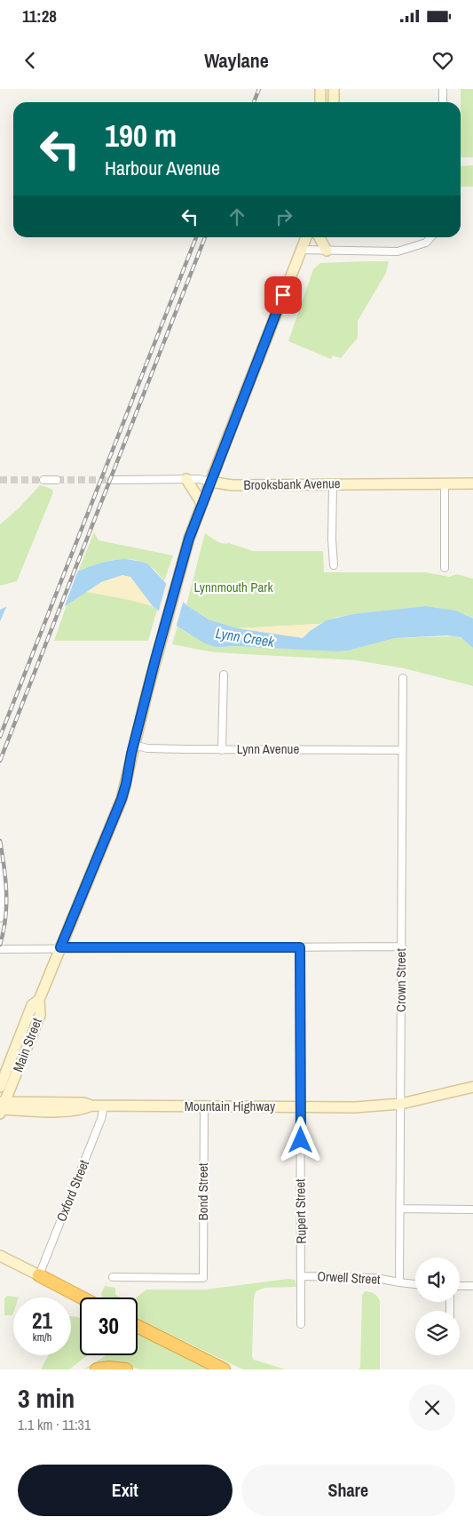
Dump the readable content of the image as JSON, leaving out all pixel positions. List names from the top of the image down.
{
  "streets": {
    "main road": ["Brooksbank Avenue", "Main Street", "Mountain Highway"],
    "street": [
      "Lynn Avenue",
      "Crown Street",
      "Oxford Street",
      "Bond Street",
      "Rupert Street",
      "Orwell Street"
    ]
  },
  "crossings": [
    ["Brooksbank Avenue", "Main Street"],
    ["Lynn Avenue", "Crown Street"],
    ["Lynn Avenue", "Main Street"],
    ["Crown Street", "Mountain Highway"],
    ["Crown Street", "Orwell Street"],
    ["Main Street", "Mountain Highway"],
    ["Mountain Highway", "Oxford Street"],
    ["Mountain Highway", "Bond Street"],
    ["Mountain Highway", "Rupert Street"],
    ["Rupert Street", "Orwell Street"]
  ],
  "water": ["Lynn Creek"],
  "parks": ["Lynnmouth Park"],
  "page": {
    "status": "11:28",
    "header": "Waylane",
    "turn": ["190 m", "Harbour Avenue"],
    "speed": "21 km/h",
    "limit": "30",
    "heading": ["3 min", "1.1 km · 11:31"],
    "buttons": ["Exit", "Share"]
  }
}
